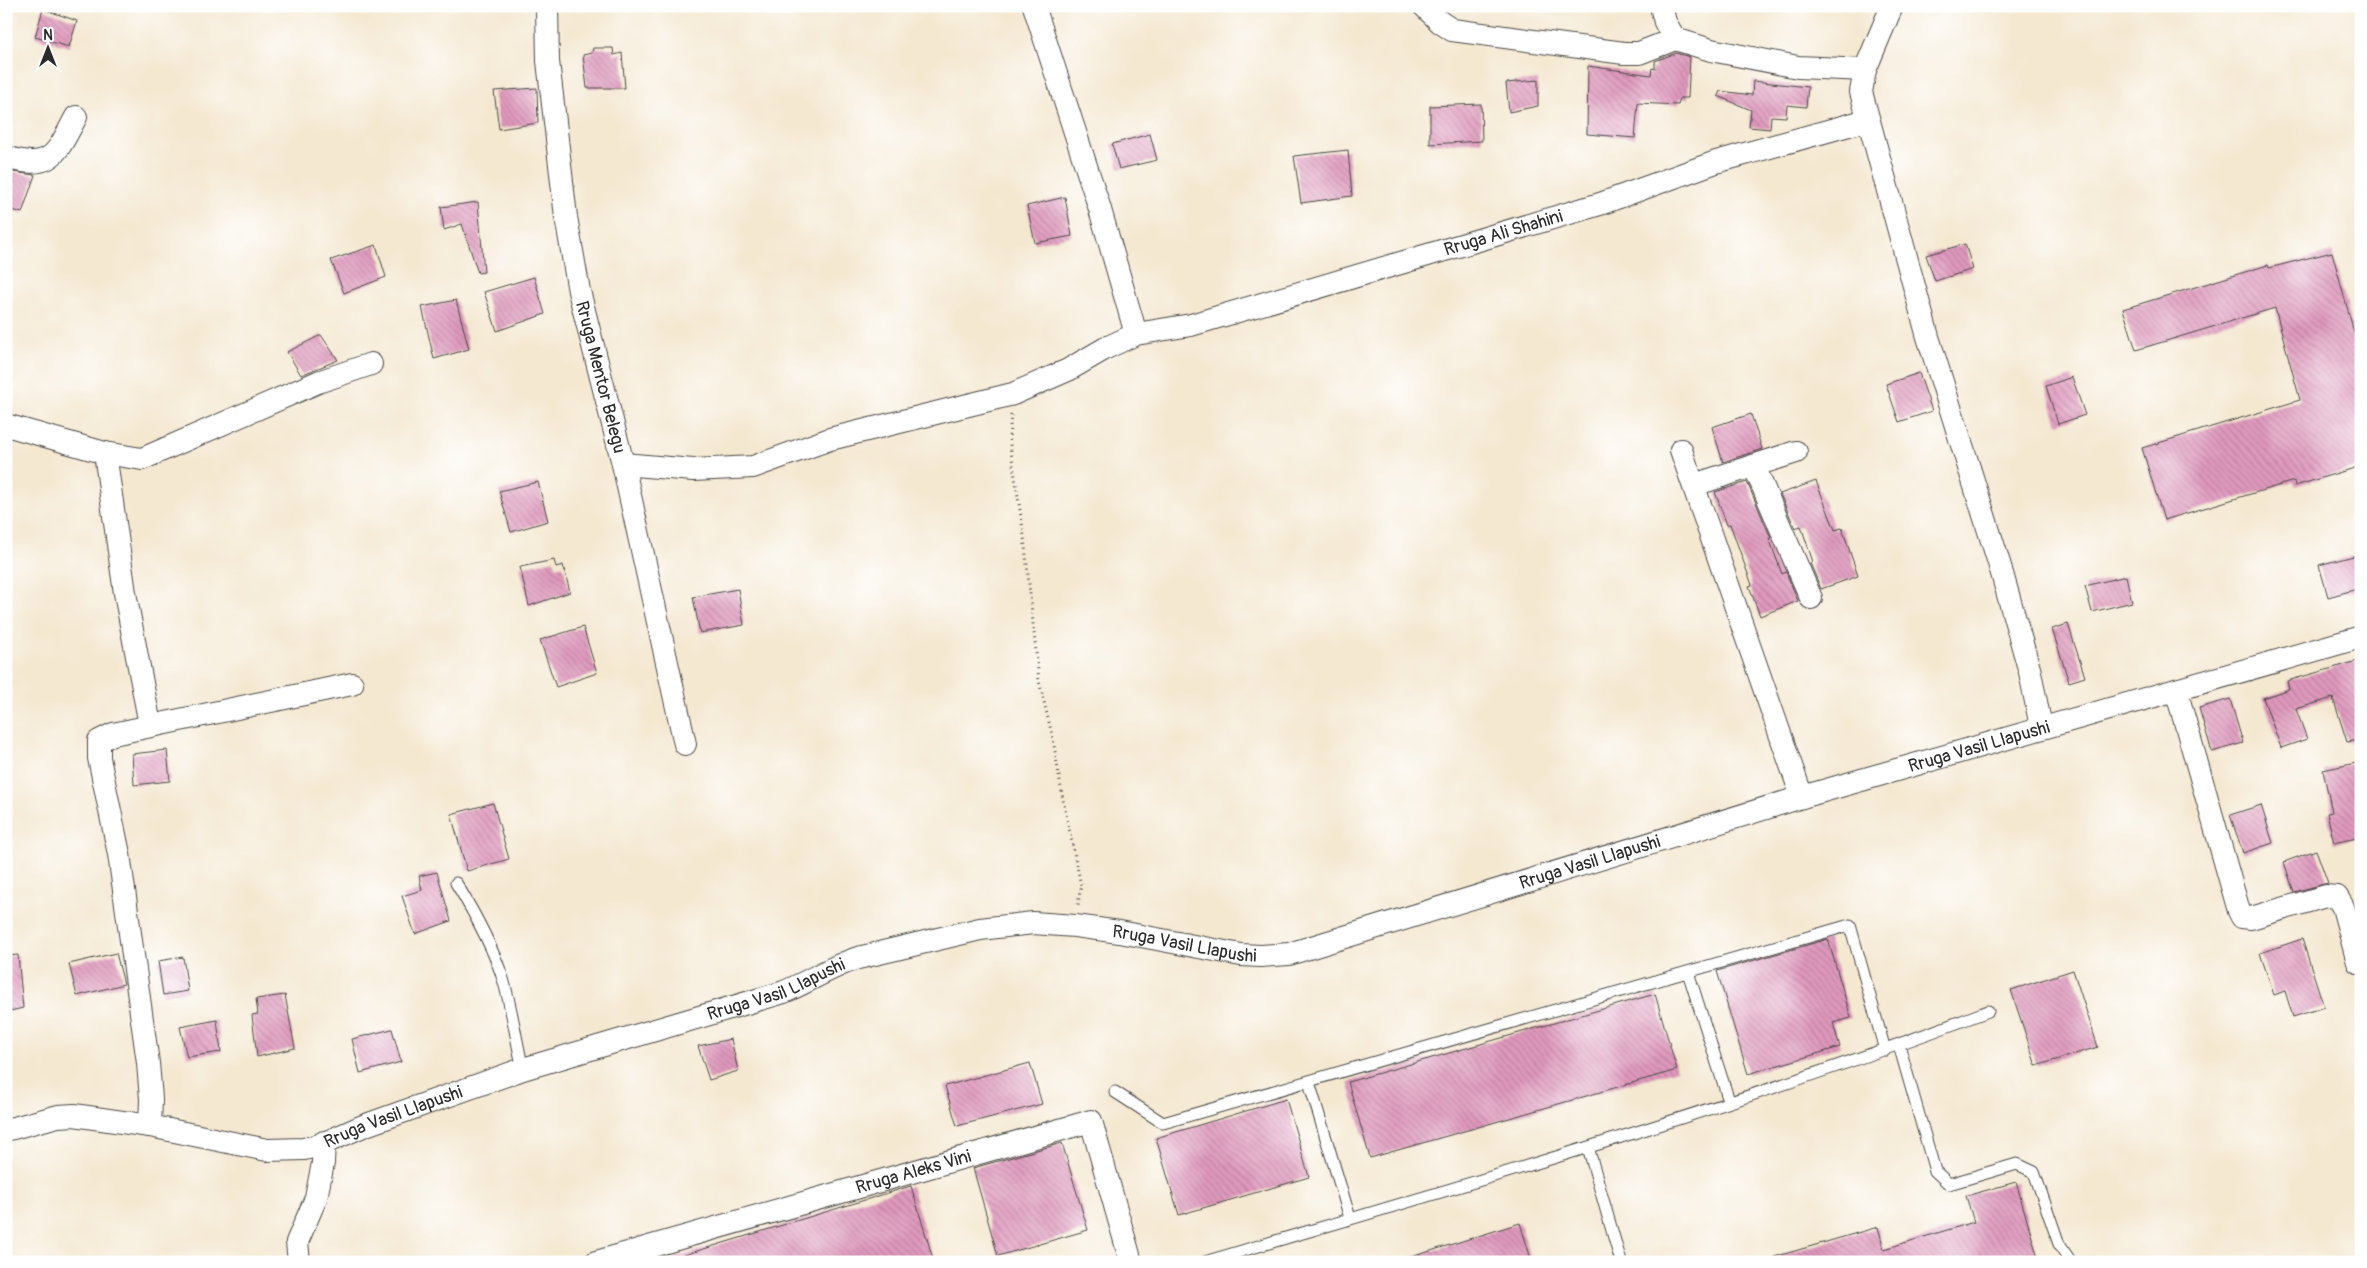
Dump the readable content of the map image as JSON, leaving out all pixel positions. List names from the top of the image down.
{
  "streets": {
    "street": [
      "Rruga Ali Shahini",
      "Rruga Mentor Belegu",
      "Rruga Vasil Llapushi",
      "Rruga Aleks Vini"
    ]
  },
  "crossings": [
    ["Rruga Ali Shahini", "Rruga Mentor Belegu"]
  ],
  "north": "top"
}
